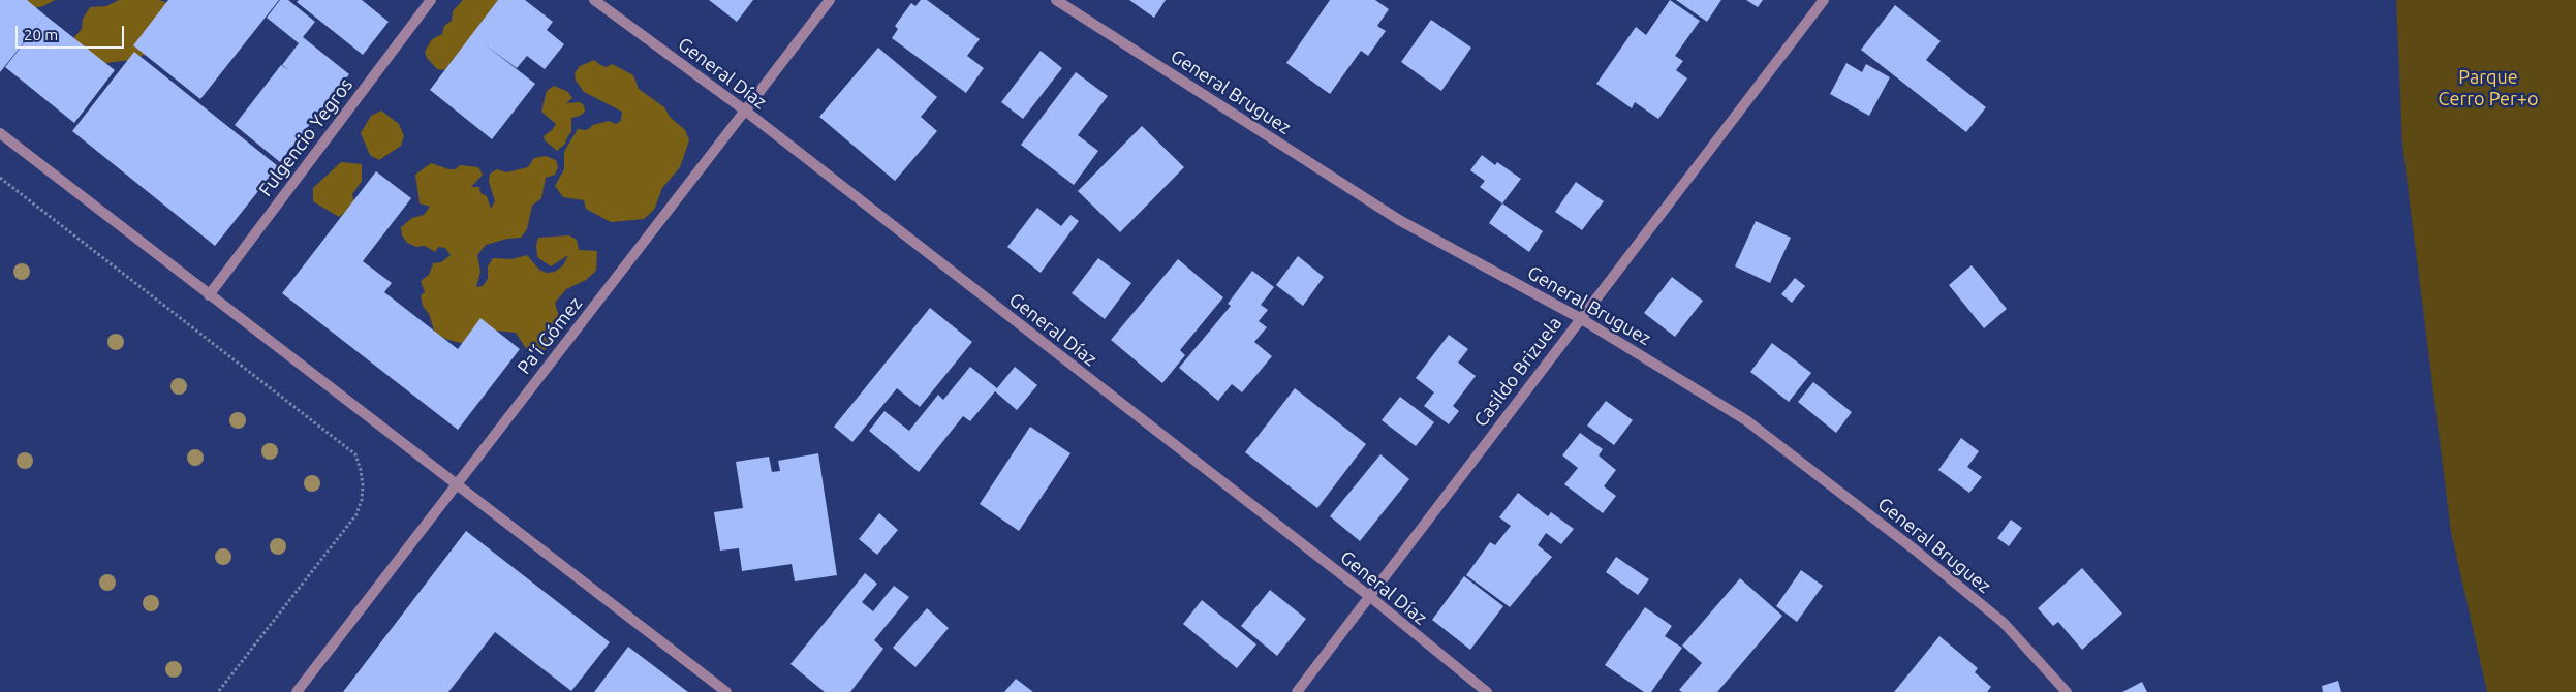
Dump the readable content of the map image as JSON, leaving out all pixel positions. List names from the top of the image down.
{
  "streets": {
    "street": [
      "General Díaz",
      "General Bruguez",
      "Fulgencio Yegros",
      "Pa'í Gómez",
      "Casildo Brizuela"
    ]
  },
  "crossings": [
    ["General Díaz", "Pa'í Gómez"],
    ["General Díaz", "Casildo Brizuela"],
    ["General Bruguez", "Casildo Brizuela"]
  ],
  "parks": ["Parque Cerro Per+o"],
  "scale_bar": "20 m"
}
